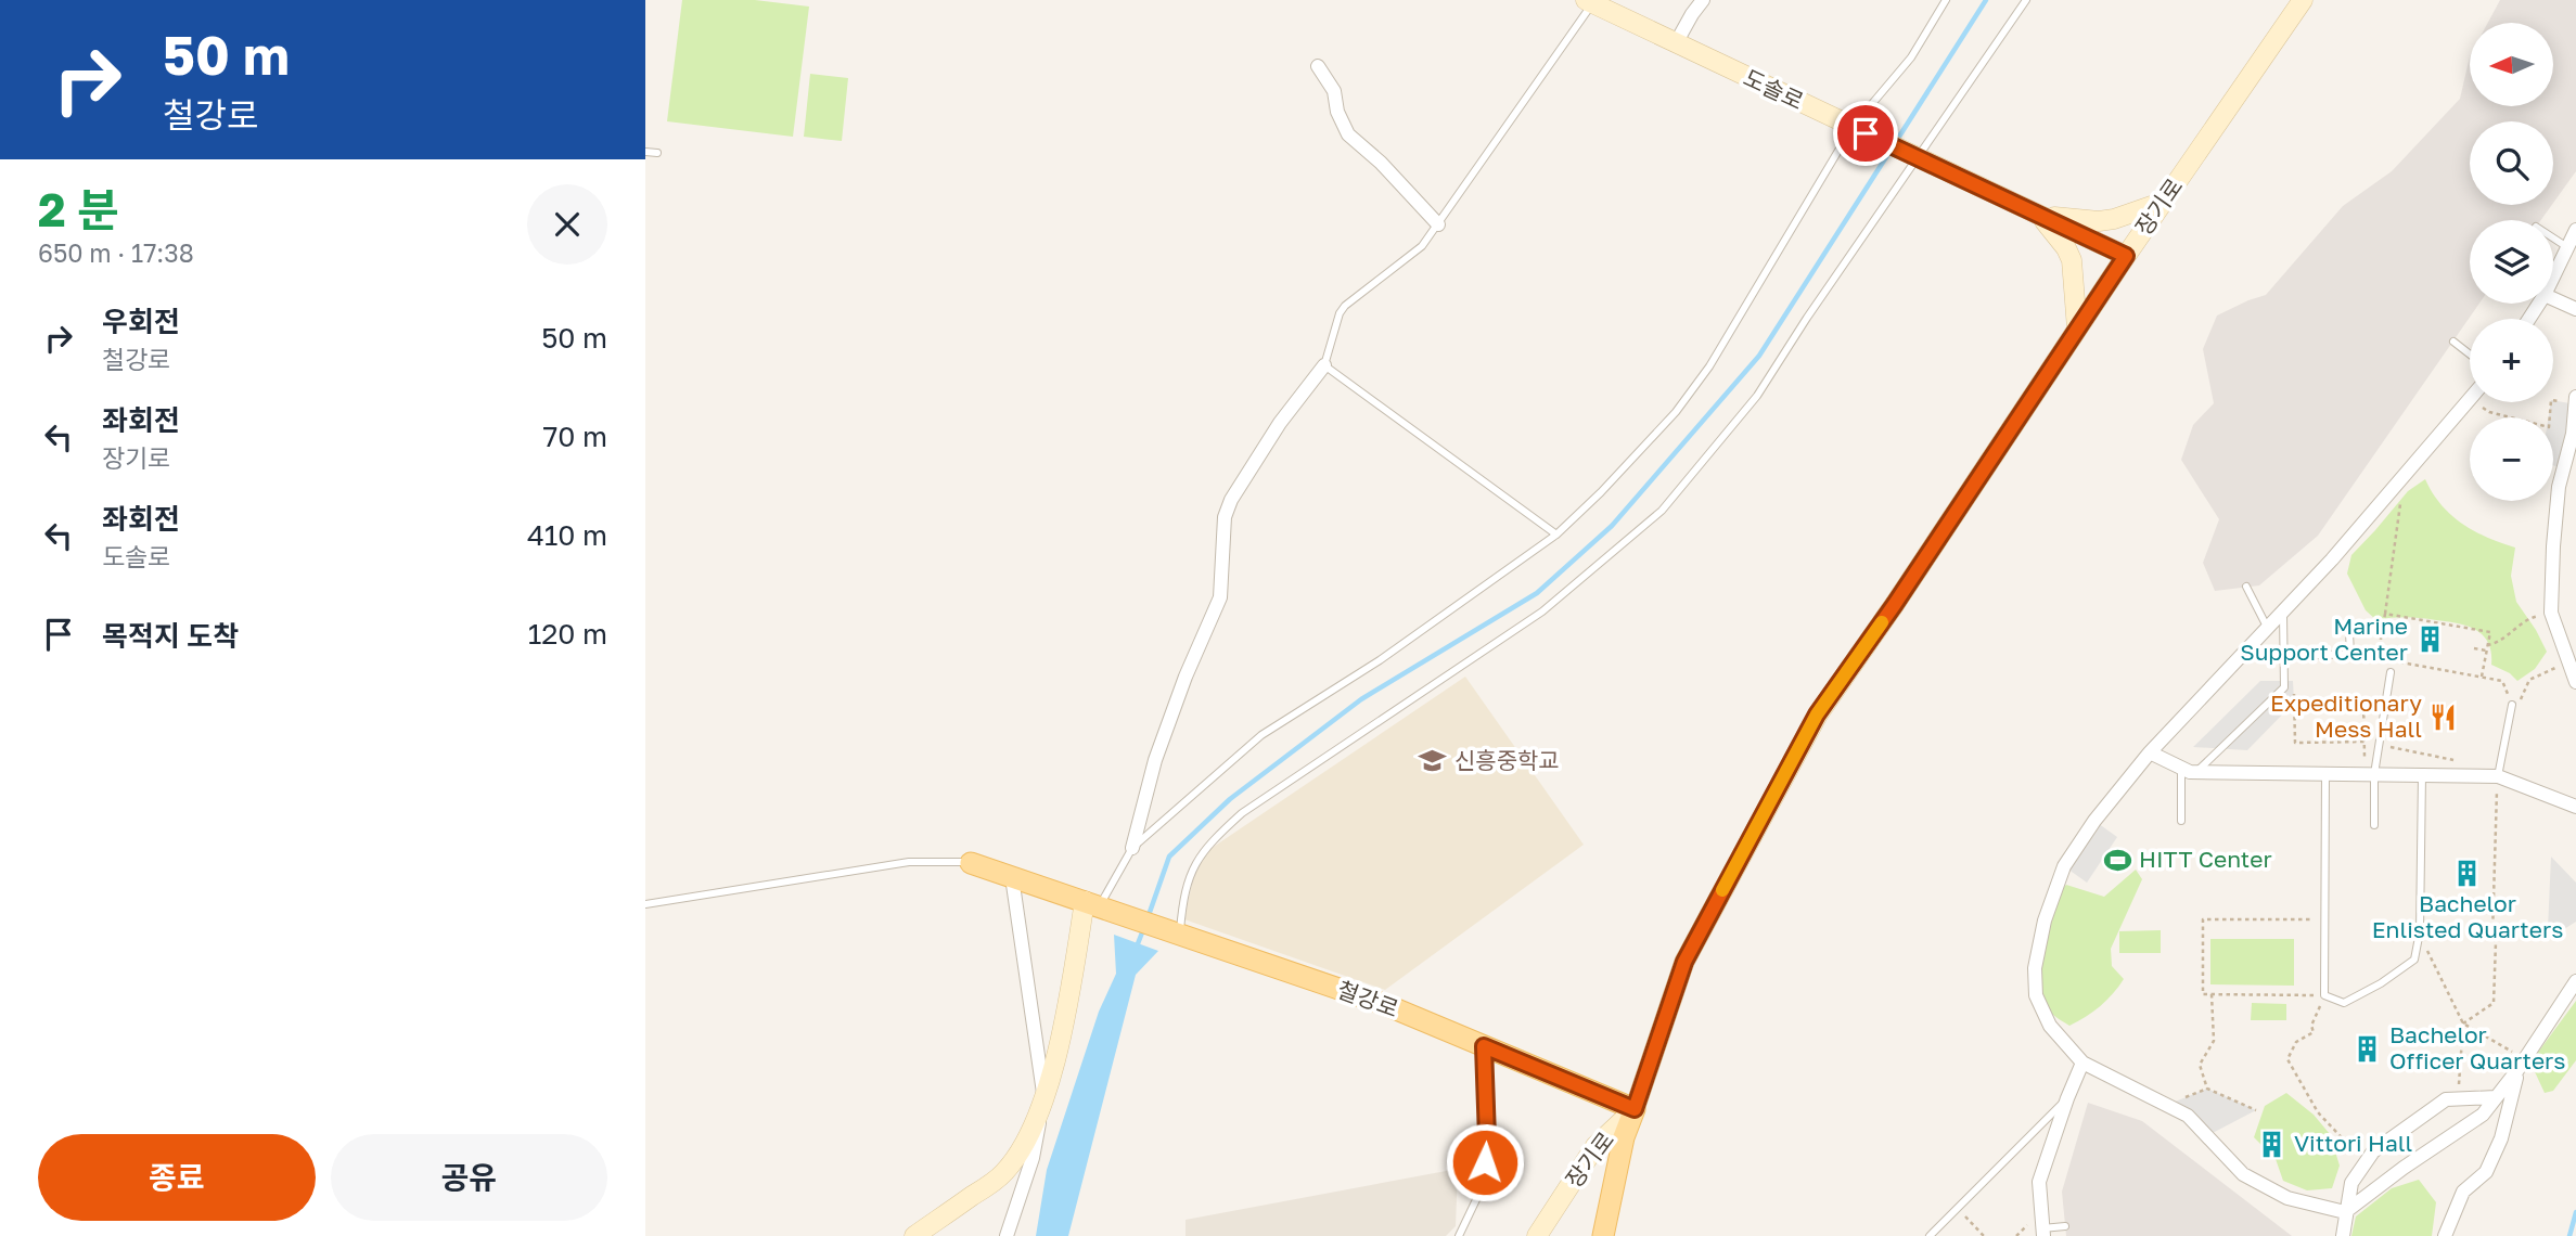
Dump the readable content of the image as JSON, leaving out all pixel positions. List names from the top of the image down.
{
  "streets": {
    "main road": ["도솔로", "장기로", "철강로"]
  },
  "crossings": [
    ["도솔로", "장기로"],
    ["장기로", "철강로"]
  ],
  "places": {
    "building": [
      "Marine Support Center",
      "Bachelor Enlisted Quarters",
      "Bachelor Officer Quarters",
      "Vittori Hall"
    ],
    "restaurant": ["Expeditionary Mess Hall"],
    "school or university": ["신흥중학교"],
    "sports": ["HITT Center"]
  },
  "north": "left",
  "page": {
    "turn": ["50 m", "철강로"],
    "map_buttons": ["+", "−"],
    "heading": ["2 분", "650 m · 17:38"],
    "list": [
      {
        "name": "우회전",
        "note": "철강로",
        "value": "50 m"
      },
      {
        "name": "좌회전",
        "note": "장기로",
        "value": "70 m"
      },
      {
        "name": "좌회전",
        "note": "도솔로",
        "value": "410 m"
      },
      {
        "name": "목적지 도착",
        "value": "120 m"
      }
    ],
    "buttons": ["종료", "공유"]
  }
}
